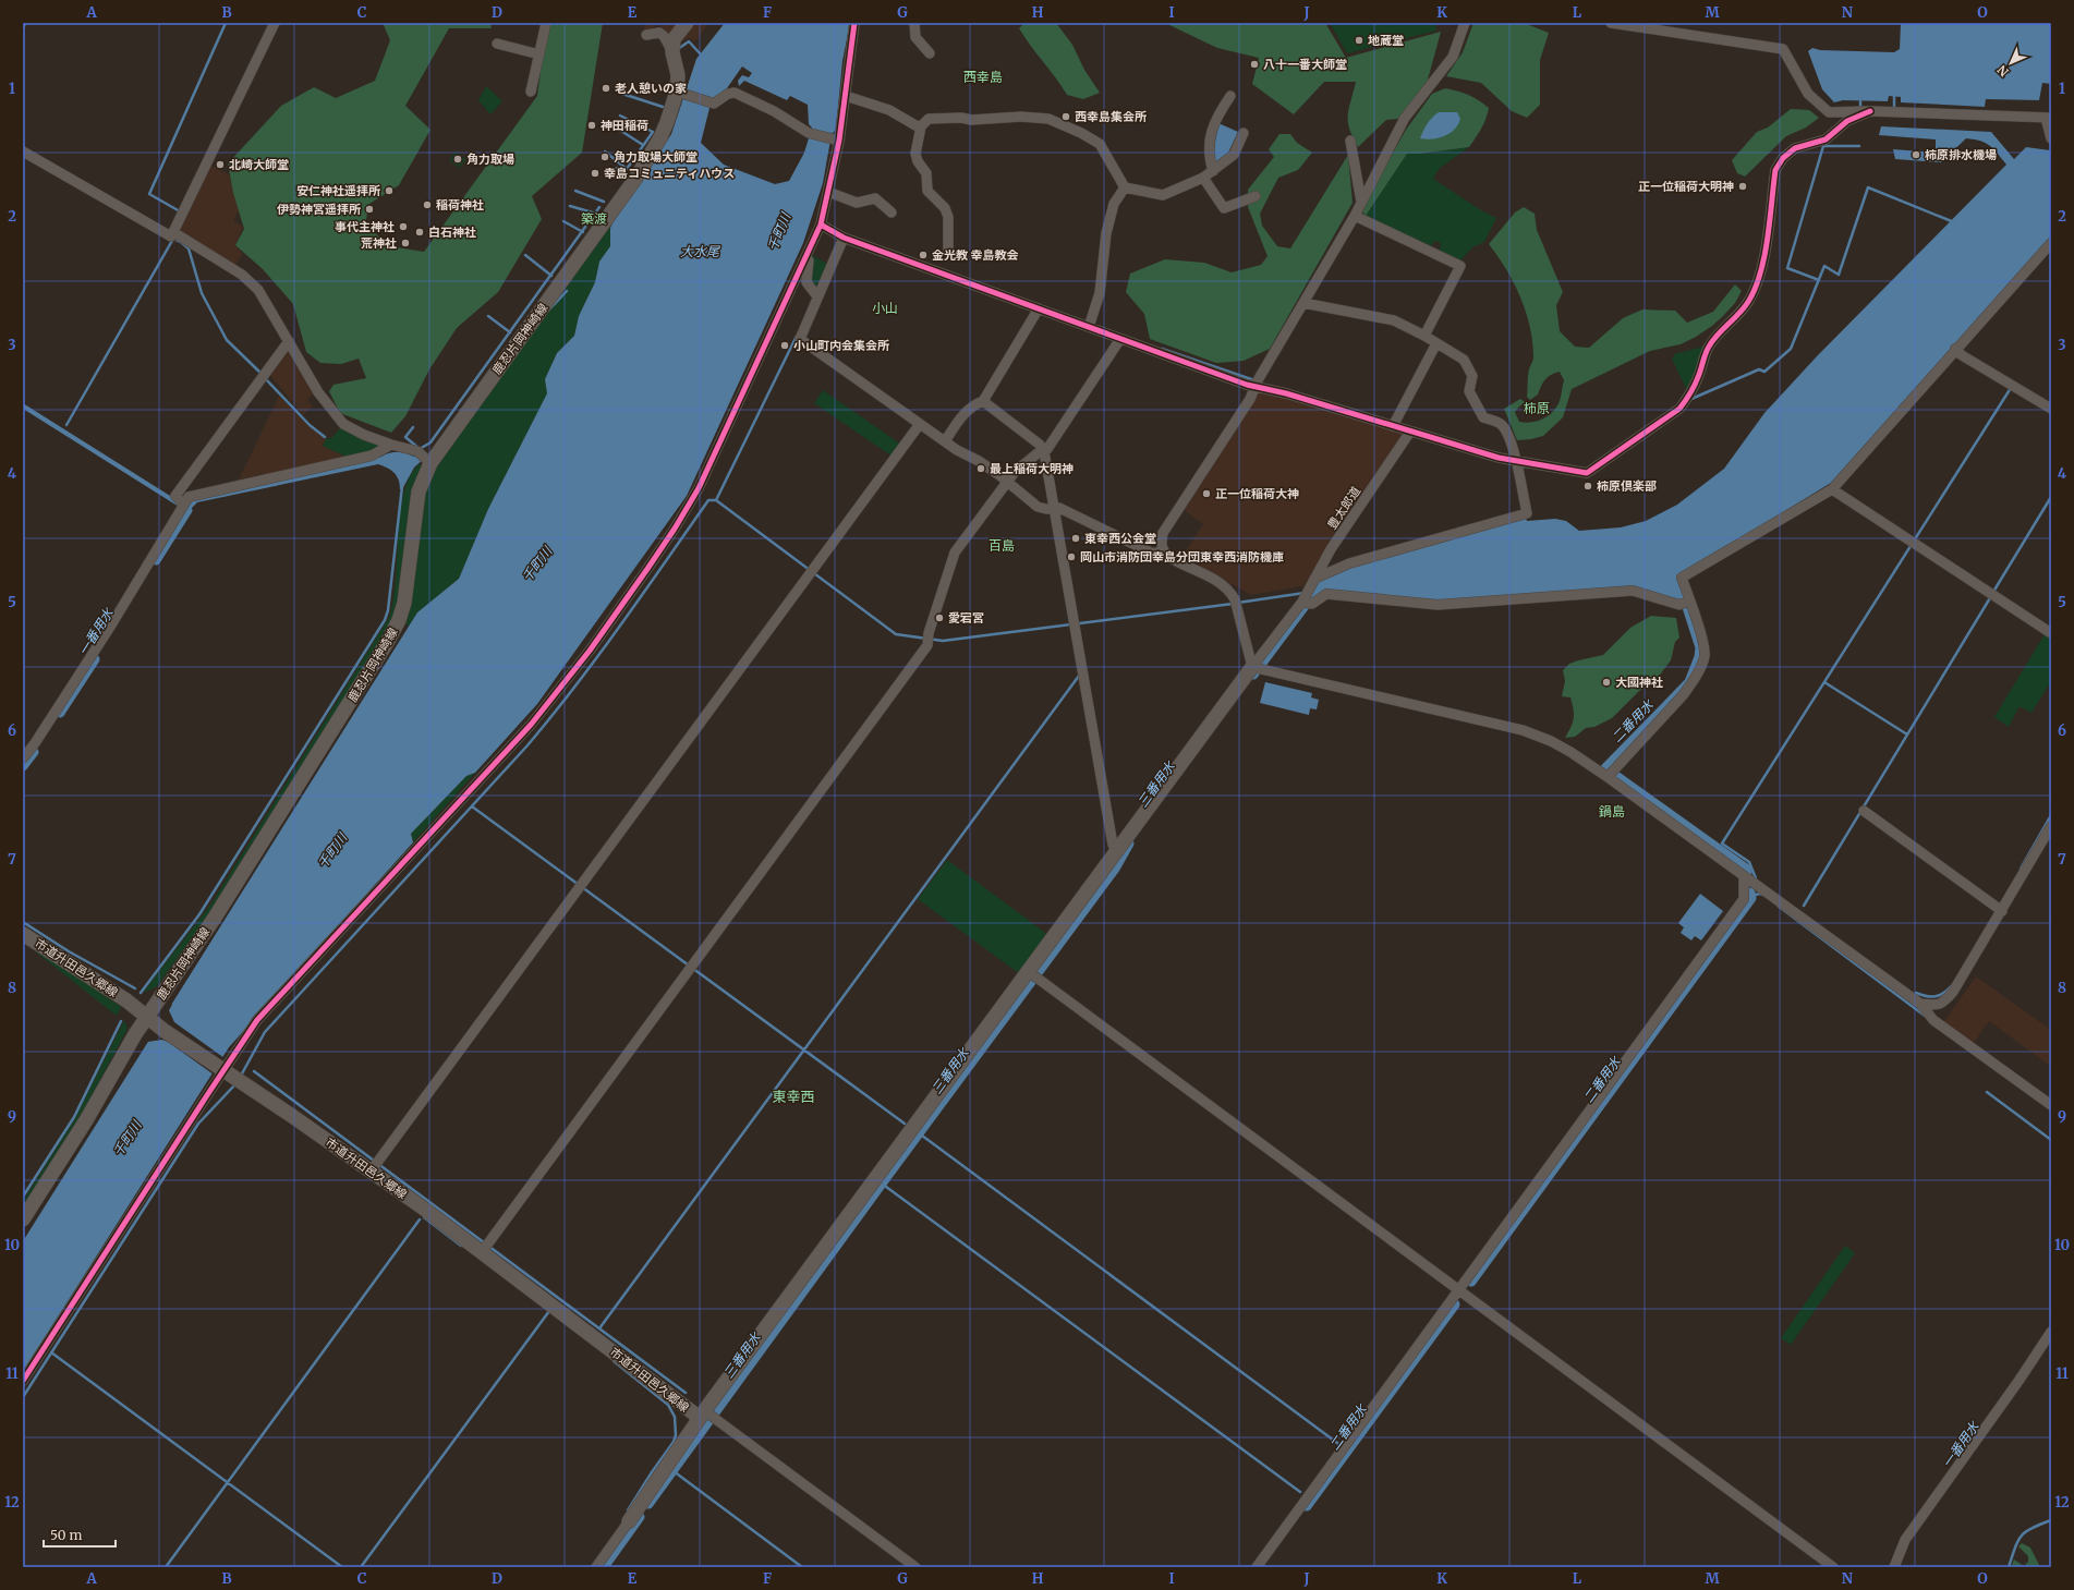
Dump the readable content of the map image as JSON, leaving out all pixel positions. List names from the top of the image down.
{
  "streets": {
    "street": ["鹿忍片岡神崎線", "豊太郎道", "市道升田邑久郷線"]
  },
  "crossings": [
    ["鹿忍片岡神崎線", "市道升田邑久郷線"]
  ],
  "districts": [
    "西幸島",
    "築渡",
    "小山",
    "柿原",
    "百島",
    "鍋島",
    "東幸西"
  ],
  "water": [
    "千町川",
    "大水尾",
    "一番用水",
    "二番用水",
    "三番用水"
  ],
  "places": [
    "地蔵堂",
    "八十一番大師堂",
    "老人憩いの家",
    "西幸島集会所",
    "神田稲荷",
    "柿原排水機場",
    "角力取場大師堂",
    "角力取場",
    "北崎大師堂",
    "幸島コミュニティハウス",
    "正一位稲荷大明神",
    "安仁神社遥拝所",
    "稲荷神社",
    "伊勢神宮遥拝所",
    "事代主神社",
    "白石神社",
    "荒神社",
    "金光教 幸島教会",
    "小山町内会集会所",
    "最上稲荷大明神",
    "柿原倶楽部",
    "正一位稲荷大神",
    "東幸西公会堂",
    "岡山市消防団幸島分団東幸西消防機庫",
    "愛宕宮",
    "大國神社"
  ],
  "scale_bar": "50 m",
  "north": "bottom left",
  "grid": {
    "columns": [
      "A",
      "B",
      "C",
      "D",
      "E",
      "F",
      "G",
      "H",
      "I",
      "J",
      "K",
      "L",
      "M",
      "N",
      "O"
    ],
    "rows": [
      "1",
      "2",
      "3",
      "4",
      "5",
      "6",
      "7",
      "8",
      "9",
      "10",
      "11",
      "12"
    ]
  }
}
